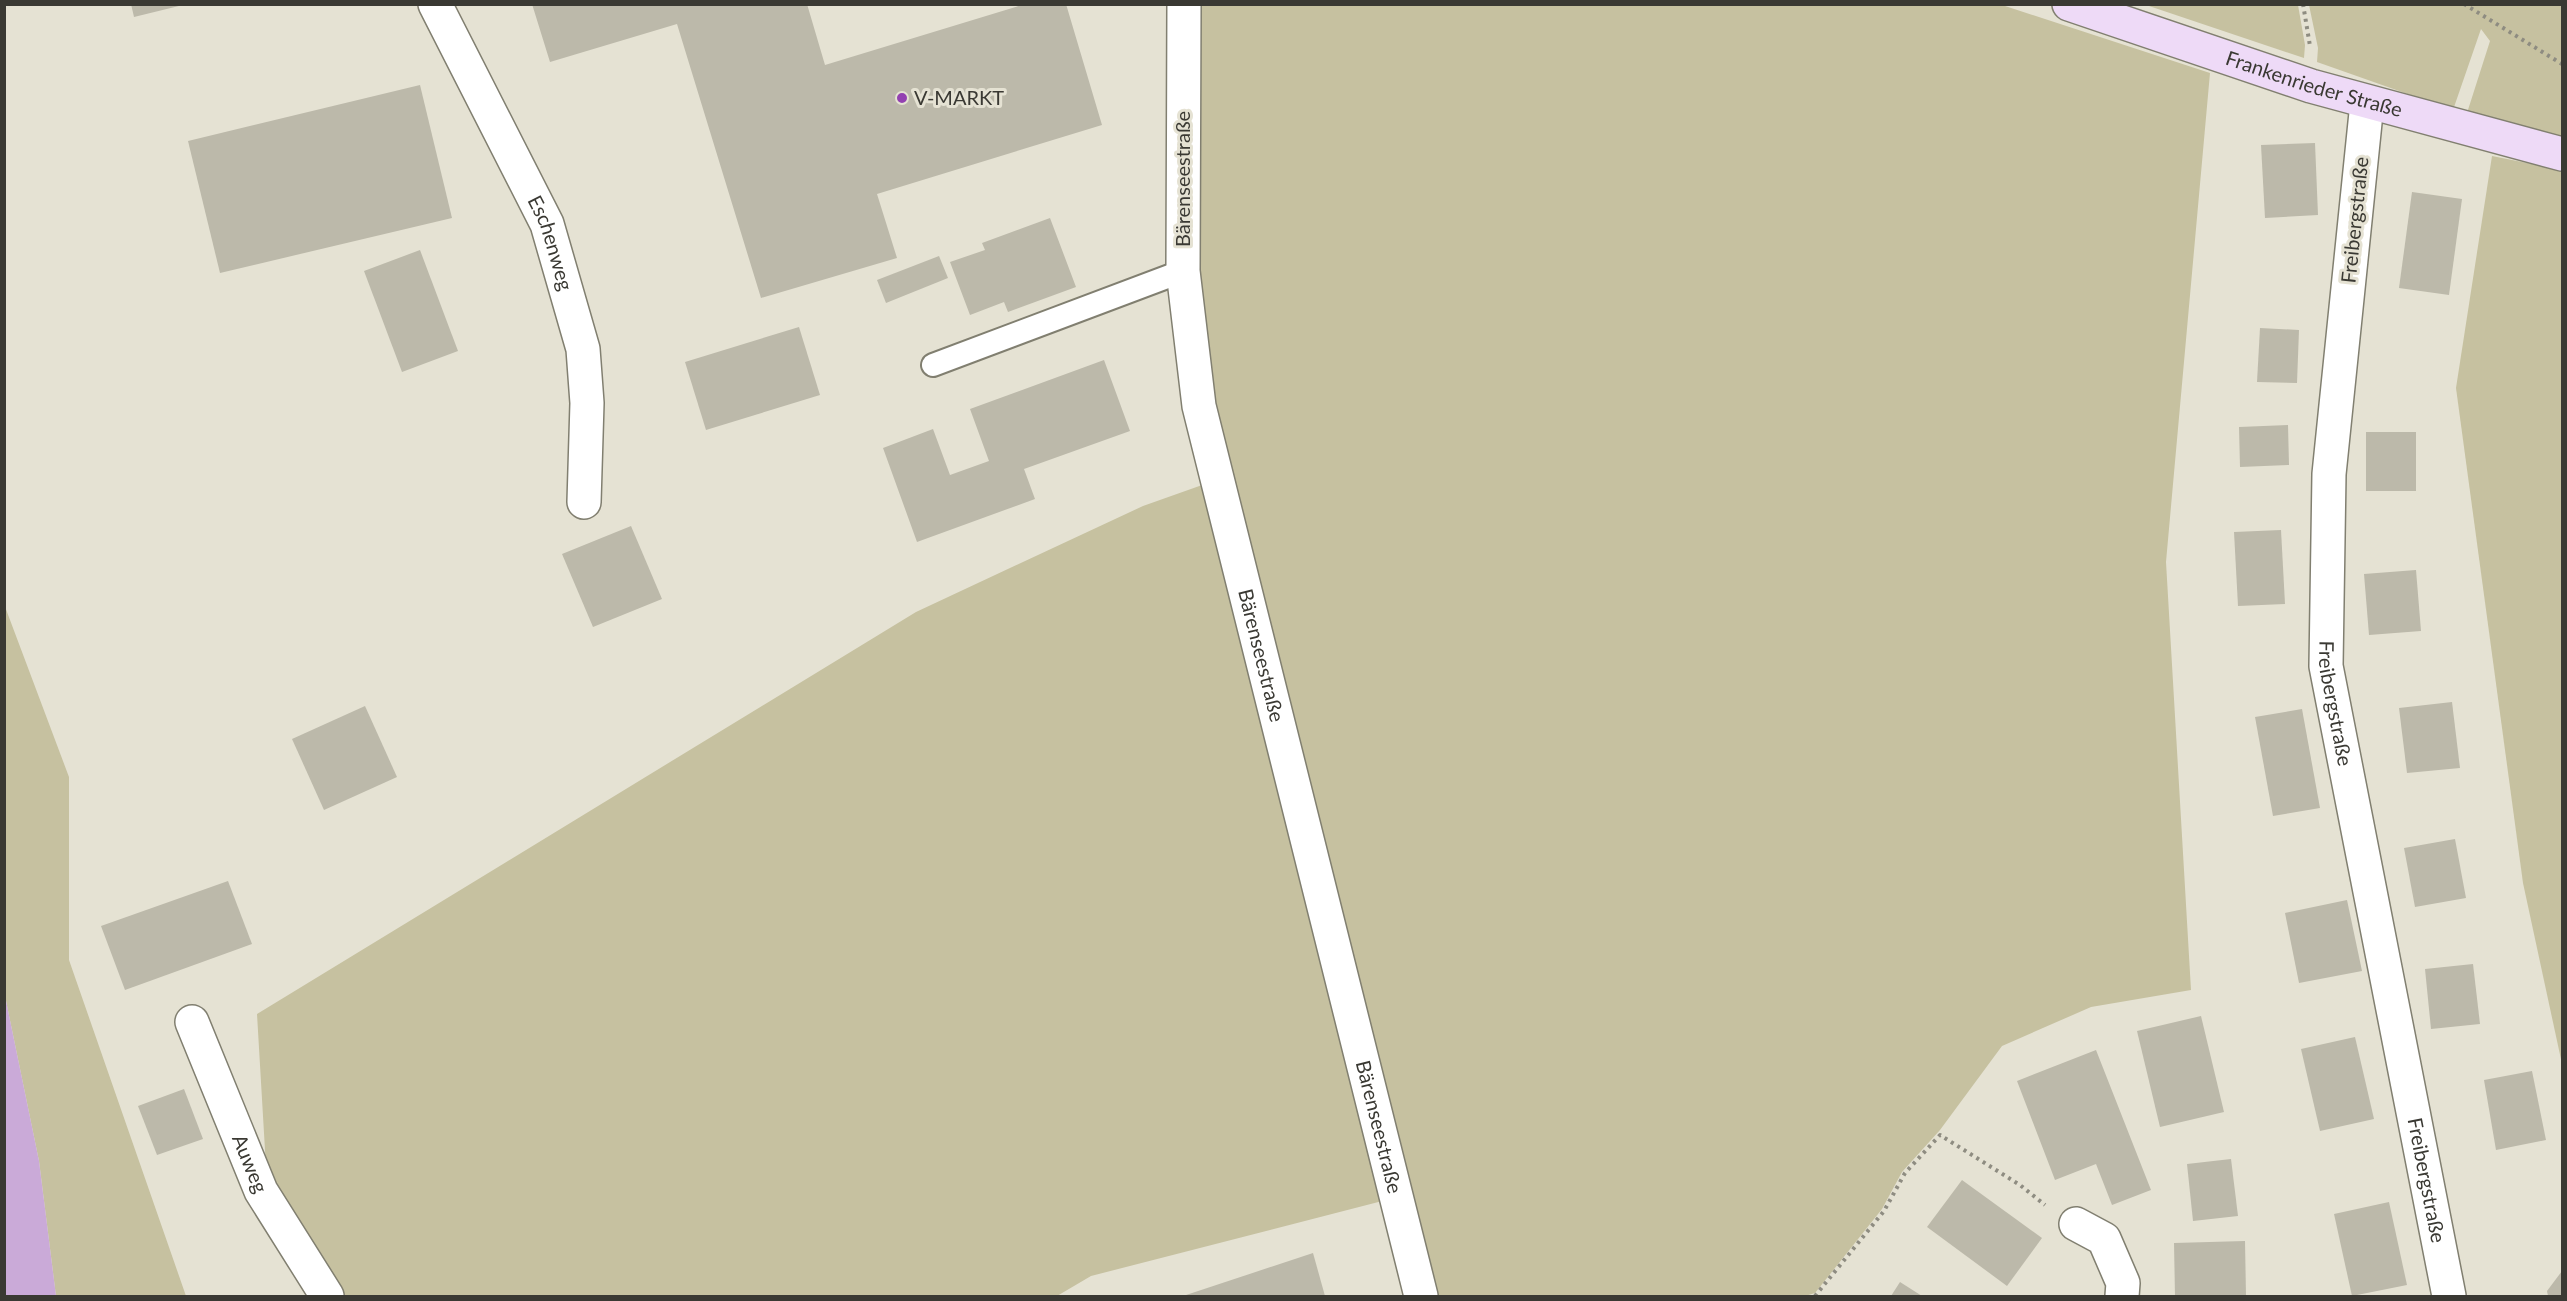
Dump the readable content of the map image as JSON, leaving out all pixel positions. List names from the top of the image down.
{
  "streets": {
    "street": [
      "Frankenrieder Straße",
      "Bärenseestraße",
      "Freibergstraße",
      "Eschenweg",
      "Auweg"
    ]
  },
  "crossings": [
    ["Frankenrieder Straße", "Freibergstraße"]
  ],
  "places": ["V-MARKT"]
}
